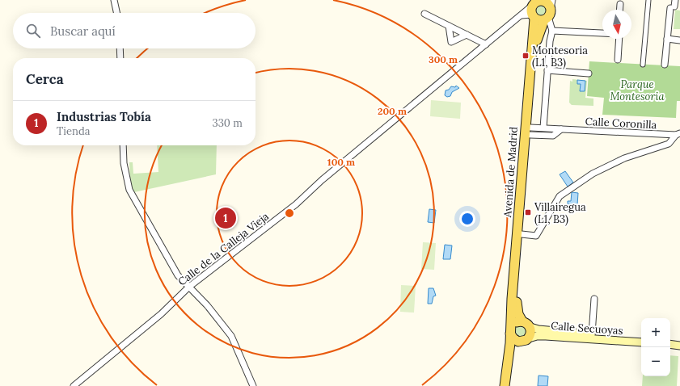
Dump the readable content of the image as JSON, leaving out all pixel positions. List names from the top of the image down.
{
  "streets": {
    "main road": ["Avenida de Madrid", "Calle Secuoyas"],
    "street": ["Calle Coronilla", "Calle de la Calleja Vieja"]
  },
  "crossings": [
    ["Calle Coronilla", "Avenida de Madrid"],
    ["Avenida de Madrid", "Calle de la Calleja Vieja"],
    ["Avenida de Madrid", "Calle Secuoyas"]
  ],
  "parks": ["Parque Montesoria"],
  "places": {
    "transit": ["Montesoria (L1, B3)", "Villairegua (L1, B3)"]
  },
  "north": "bottom",
  "page": {
    "search": "Buscar aquí",
    "heading": "Cerca",
    "list": [
      {
        "mark": "1",
        "name": "Industrias Tobía",
        "note": "Tienda",
        "value": "330 m"
      }
    ],
    "pins": "1",
    "map_buttons": ["+", "−"]
  },
  "rings": ["300 m", "200 m", "100 m"]
}
